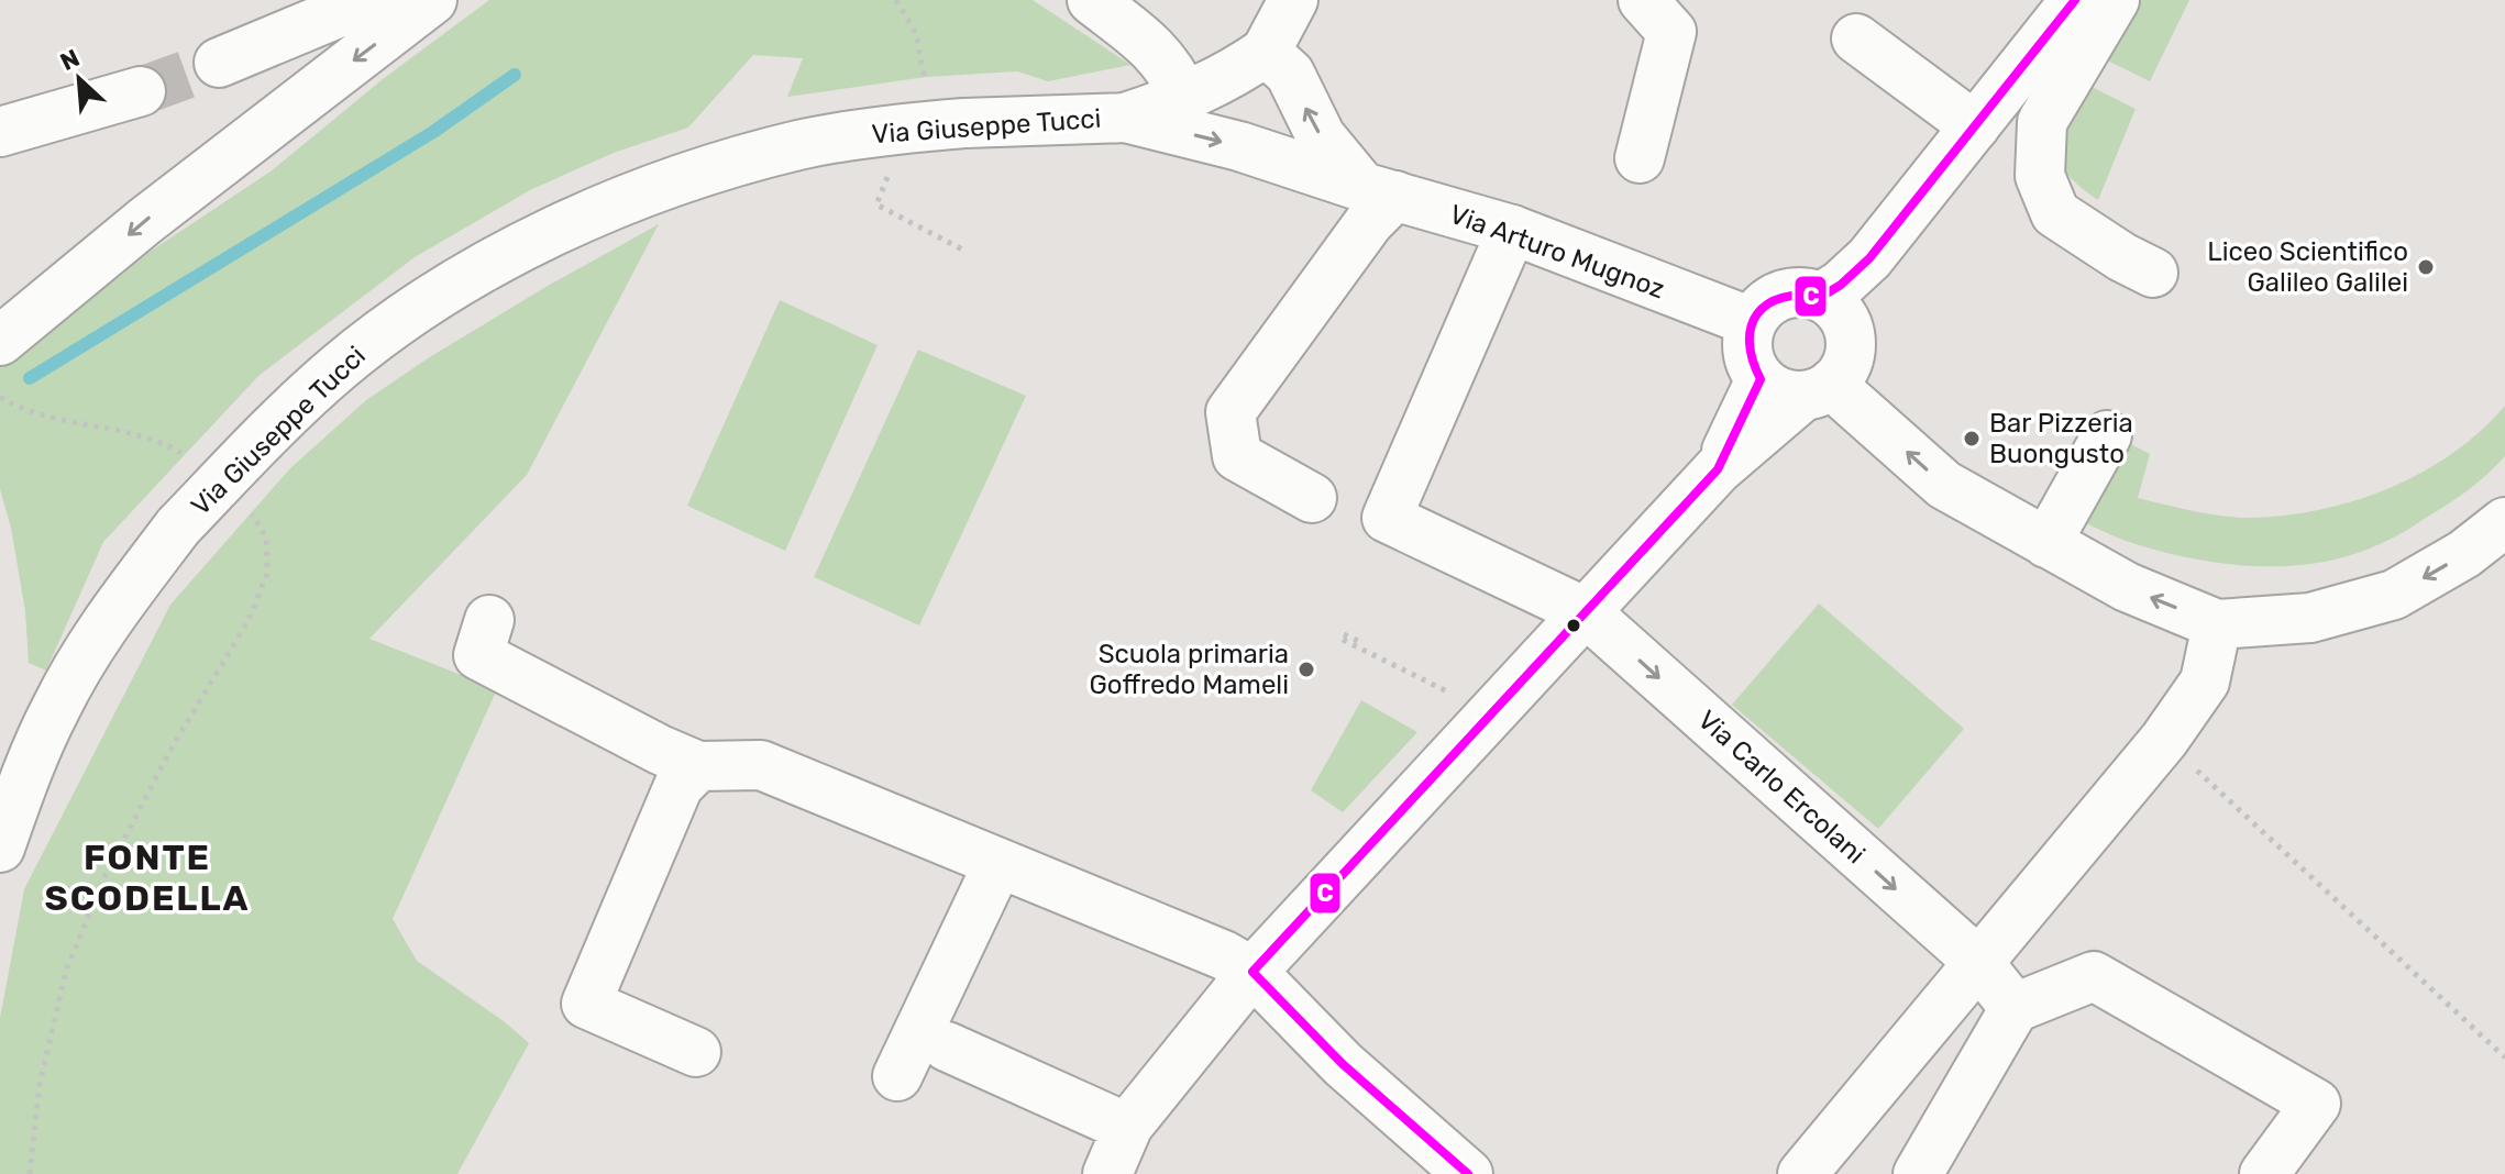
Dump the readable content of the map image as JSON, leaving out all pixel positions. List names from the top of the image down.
{
  "streets": {
    "street": ["Via Giuseppe Tucci", "Via Arturo Mugnoz", "Via Carlo Ercolani"]
  },
  "crossings": [
    ["Via Giuseppe Tucci", "Via Arturo Mugnoz"],
    ["Via Arturo Mugnoz", "Via Carlo Ercolani"]
  ],
  "one_way": ["Via Arturo Mugnoz"],
  "districts": ["FONTE SCODELLA"],
  "places": ["Liceo Scientifico Galileo Galilei", "Bar Pizzeria Buongusto", "Scuola primaria Goffredo Mameli"],
  "lines": ["transit line C"],
  "north": "top left"
}
